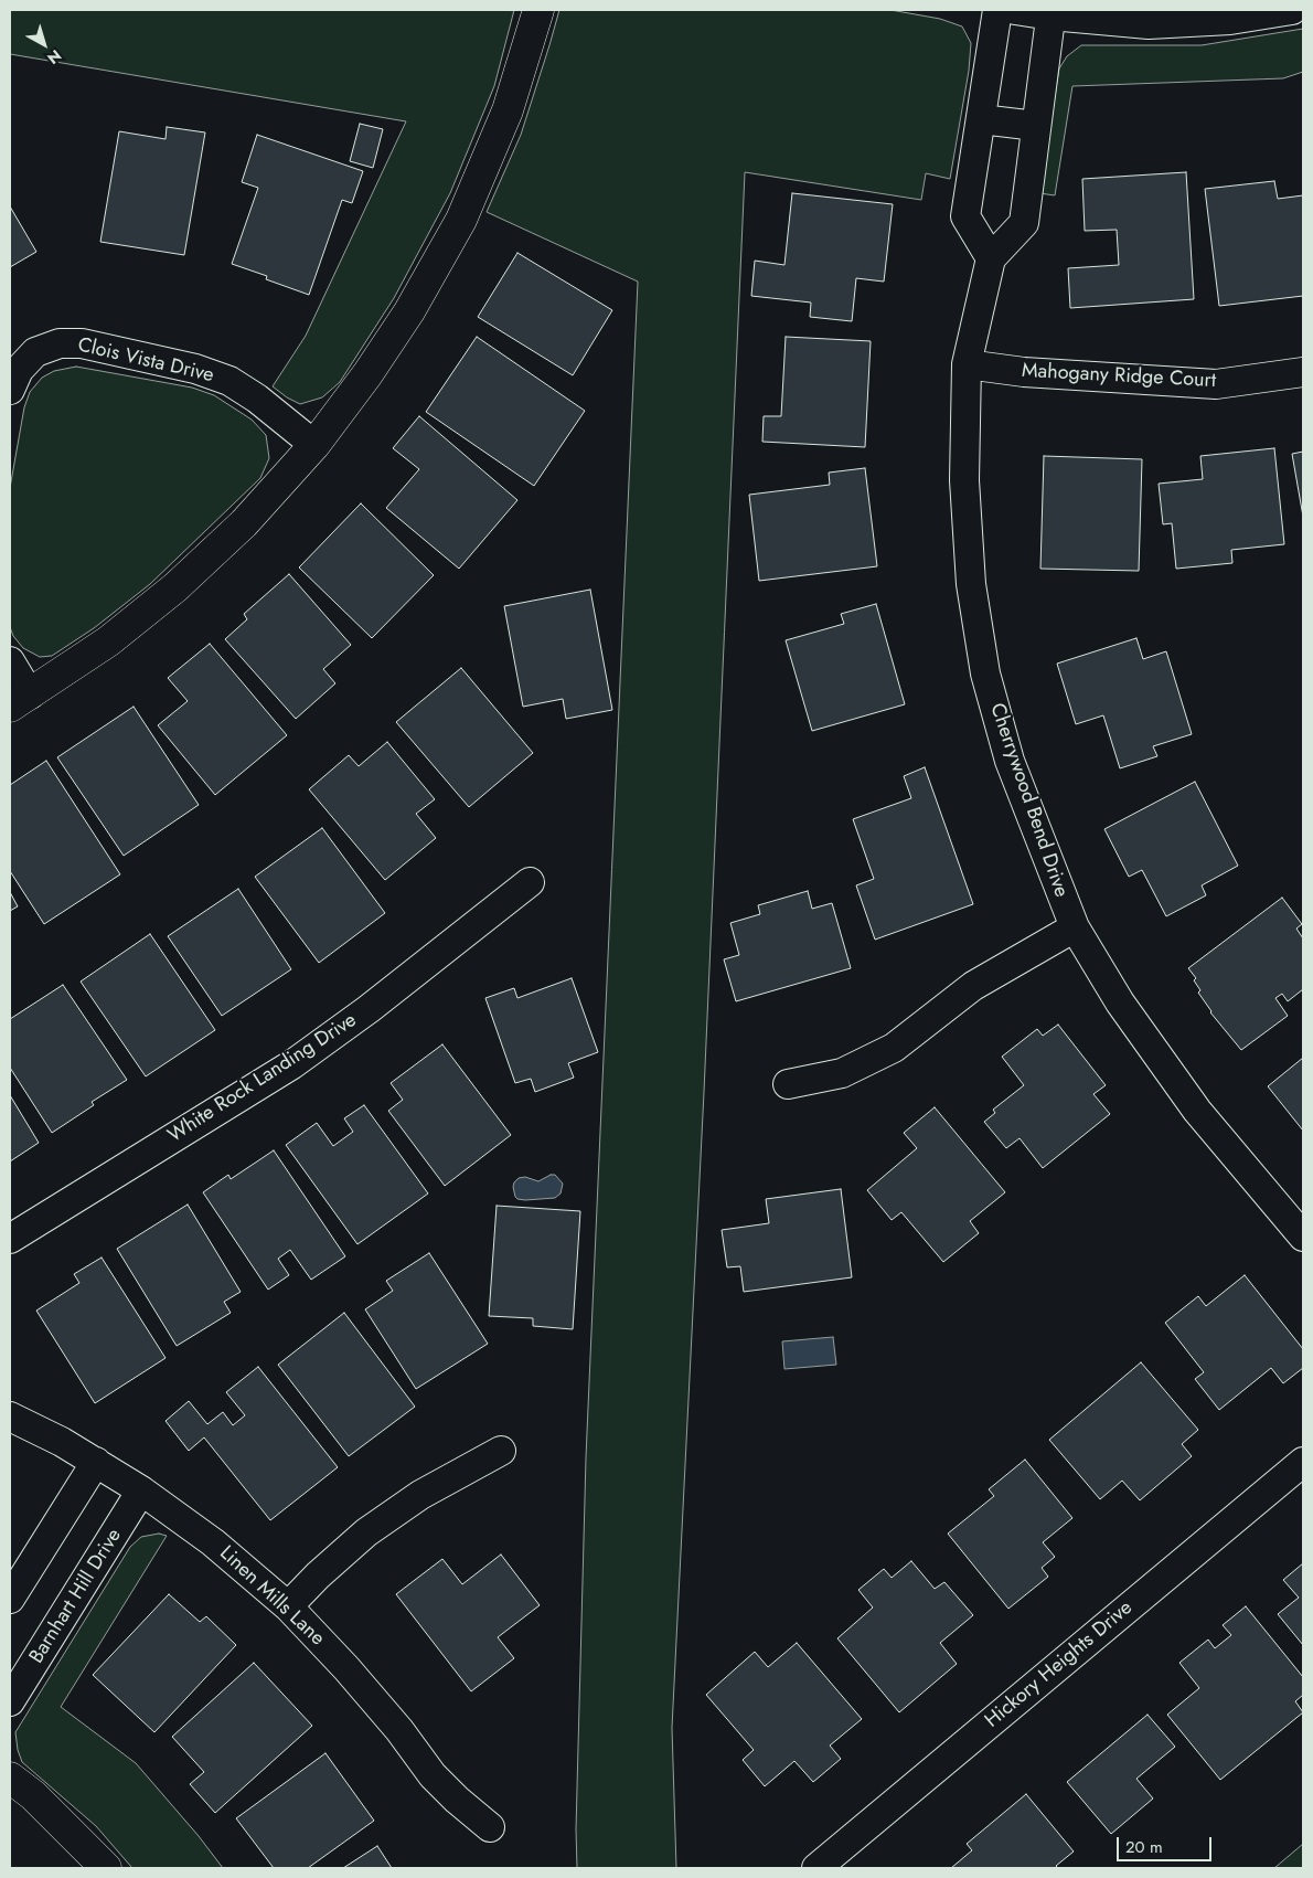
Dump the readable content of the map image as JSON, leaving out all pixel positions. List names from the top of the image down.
{
  "streets": {
    "street": [
      "Clois Vista Drive",
      "Mahogany Ridge Court",
      "Cherrywood Bend Drive",
      "White Rock Landing Drive",
      "Barnhart Hill Drive",
      "Linen Mills Lane",
      "Hickory Heights Drive"
    ]
  },
  "crossings": [
    ["Mahogany Ridge Court", "Cherrywood Bend Drive"],
    ["Barnhart Hill Drive", "Linen Mills Lane"]
  ],
  "scale_bar": "20 m",
  "north": "bottom right"
}
